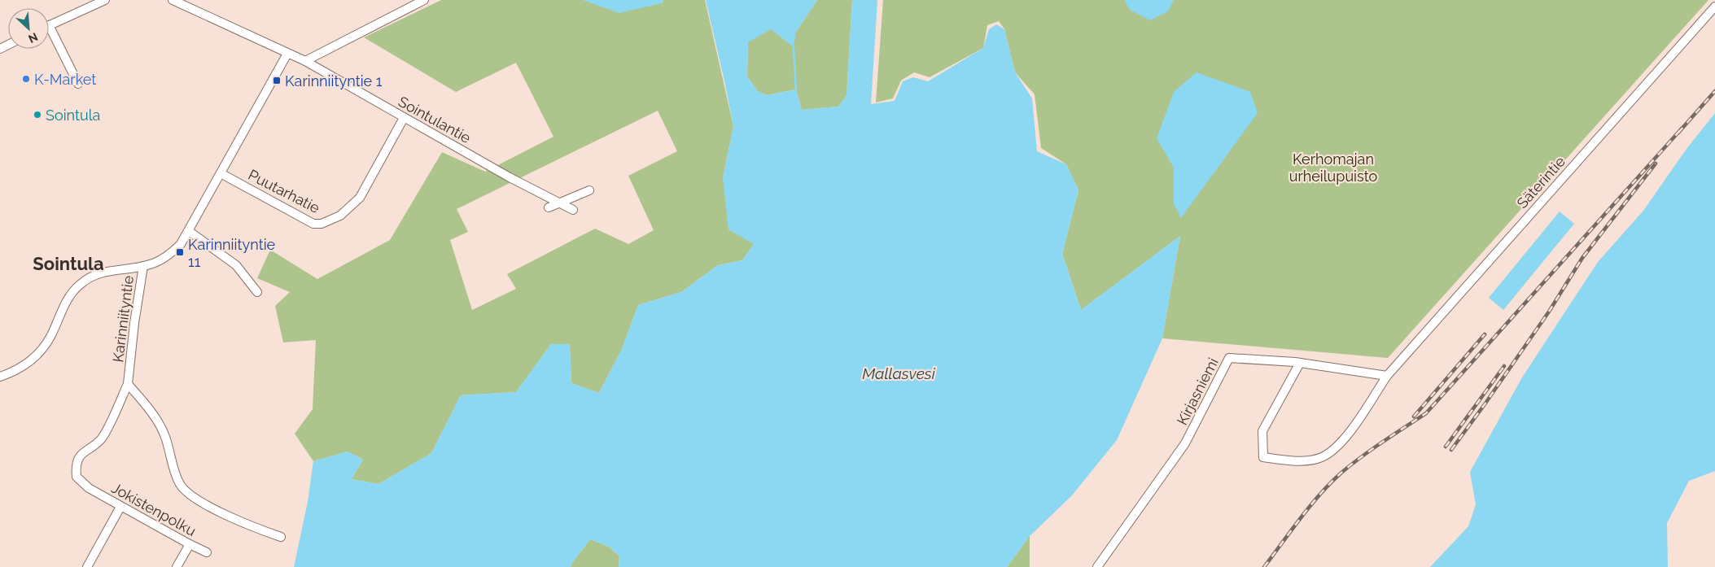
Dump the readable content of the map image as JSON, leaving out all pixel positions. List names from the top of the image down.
{
  "streets": {
    "street": [
      "Sointulantie",
      "Säterintie",
      "Puutarhatie",
      "Karinniityntie",
      "Kirjasniemi",
      "Jokistenpolku"
    ]
  },
  "crossings": [
    ["Sointulantie", "Puutarhatie"],
    ["Sointulantie", "Karinniityntie"],
    ["Säterintie", "Kirjasniemi"],
    ["Puutarhatie", "Karinniityntie"],
    ["Karinniityntie", "Jokistenpolku"]
  ],
  "districts": ["Sointula"],
  "water": ["Mallasvesi"],
  "parks": ["Kerhomajan urheilupuisto"],
  "places": {
    "other": ["K-Market", "Sointula"],
    "transit": ["Karinniityntie 1", "Karinniityntie 11"]
  },
  "north": "bottom right"
}
